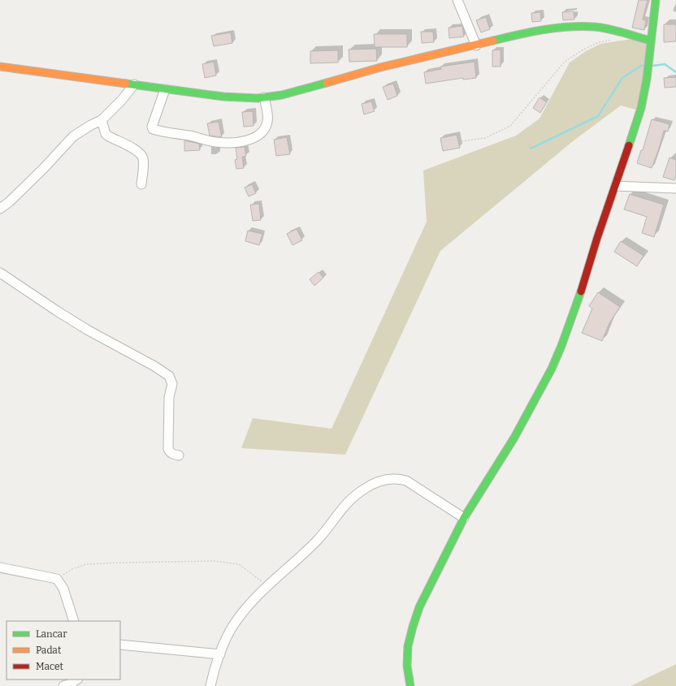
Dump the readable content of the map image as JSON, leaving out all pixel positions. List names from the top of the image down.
{
  "legend": ["Lancar", "Padat", "Macet"]
}
